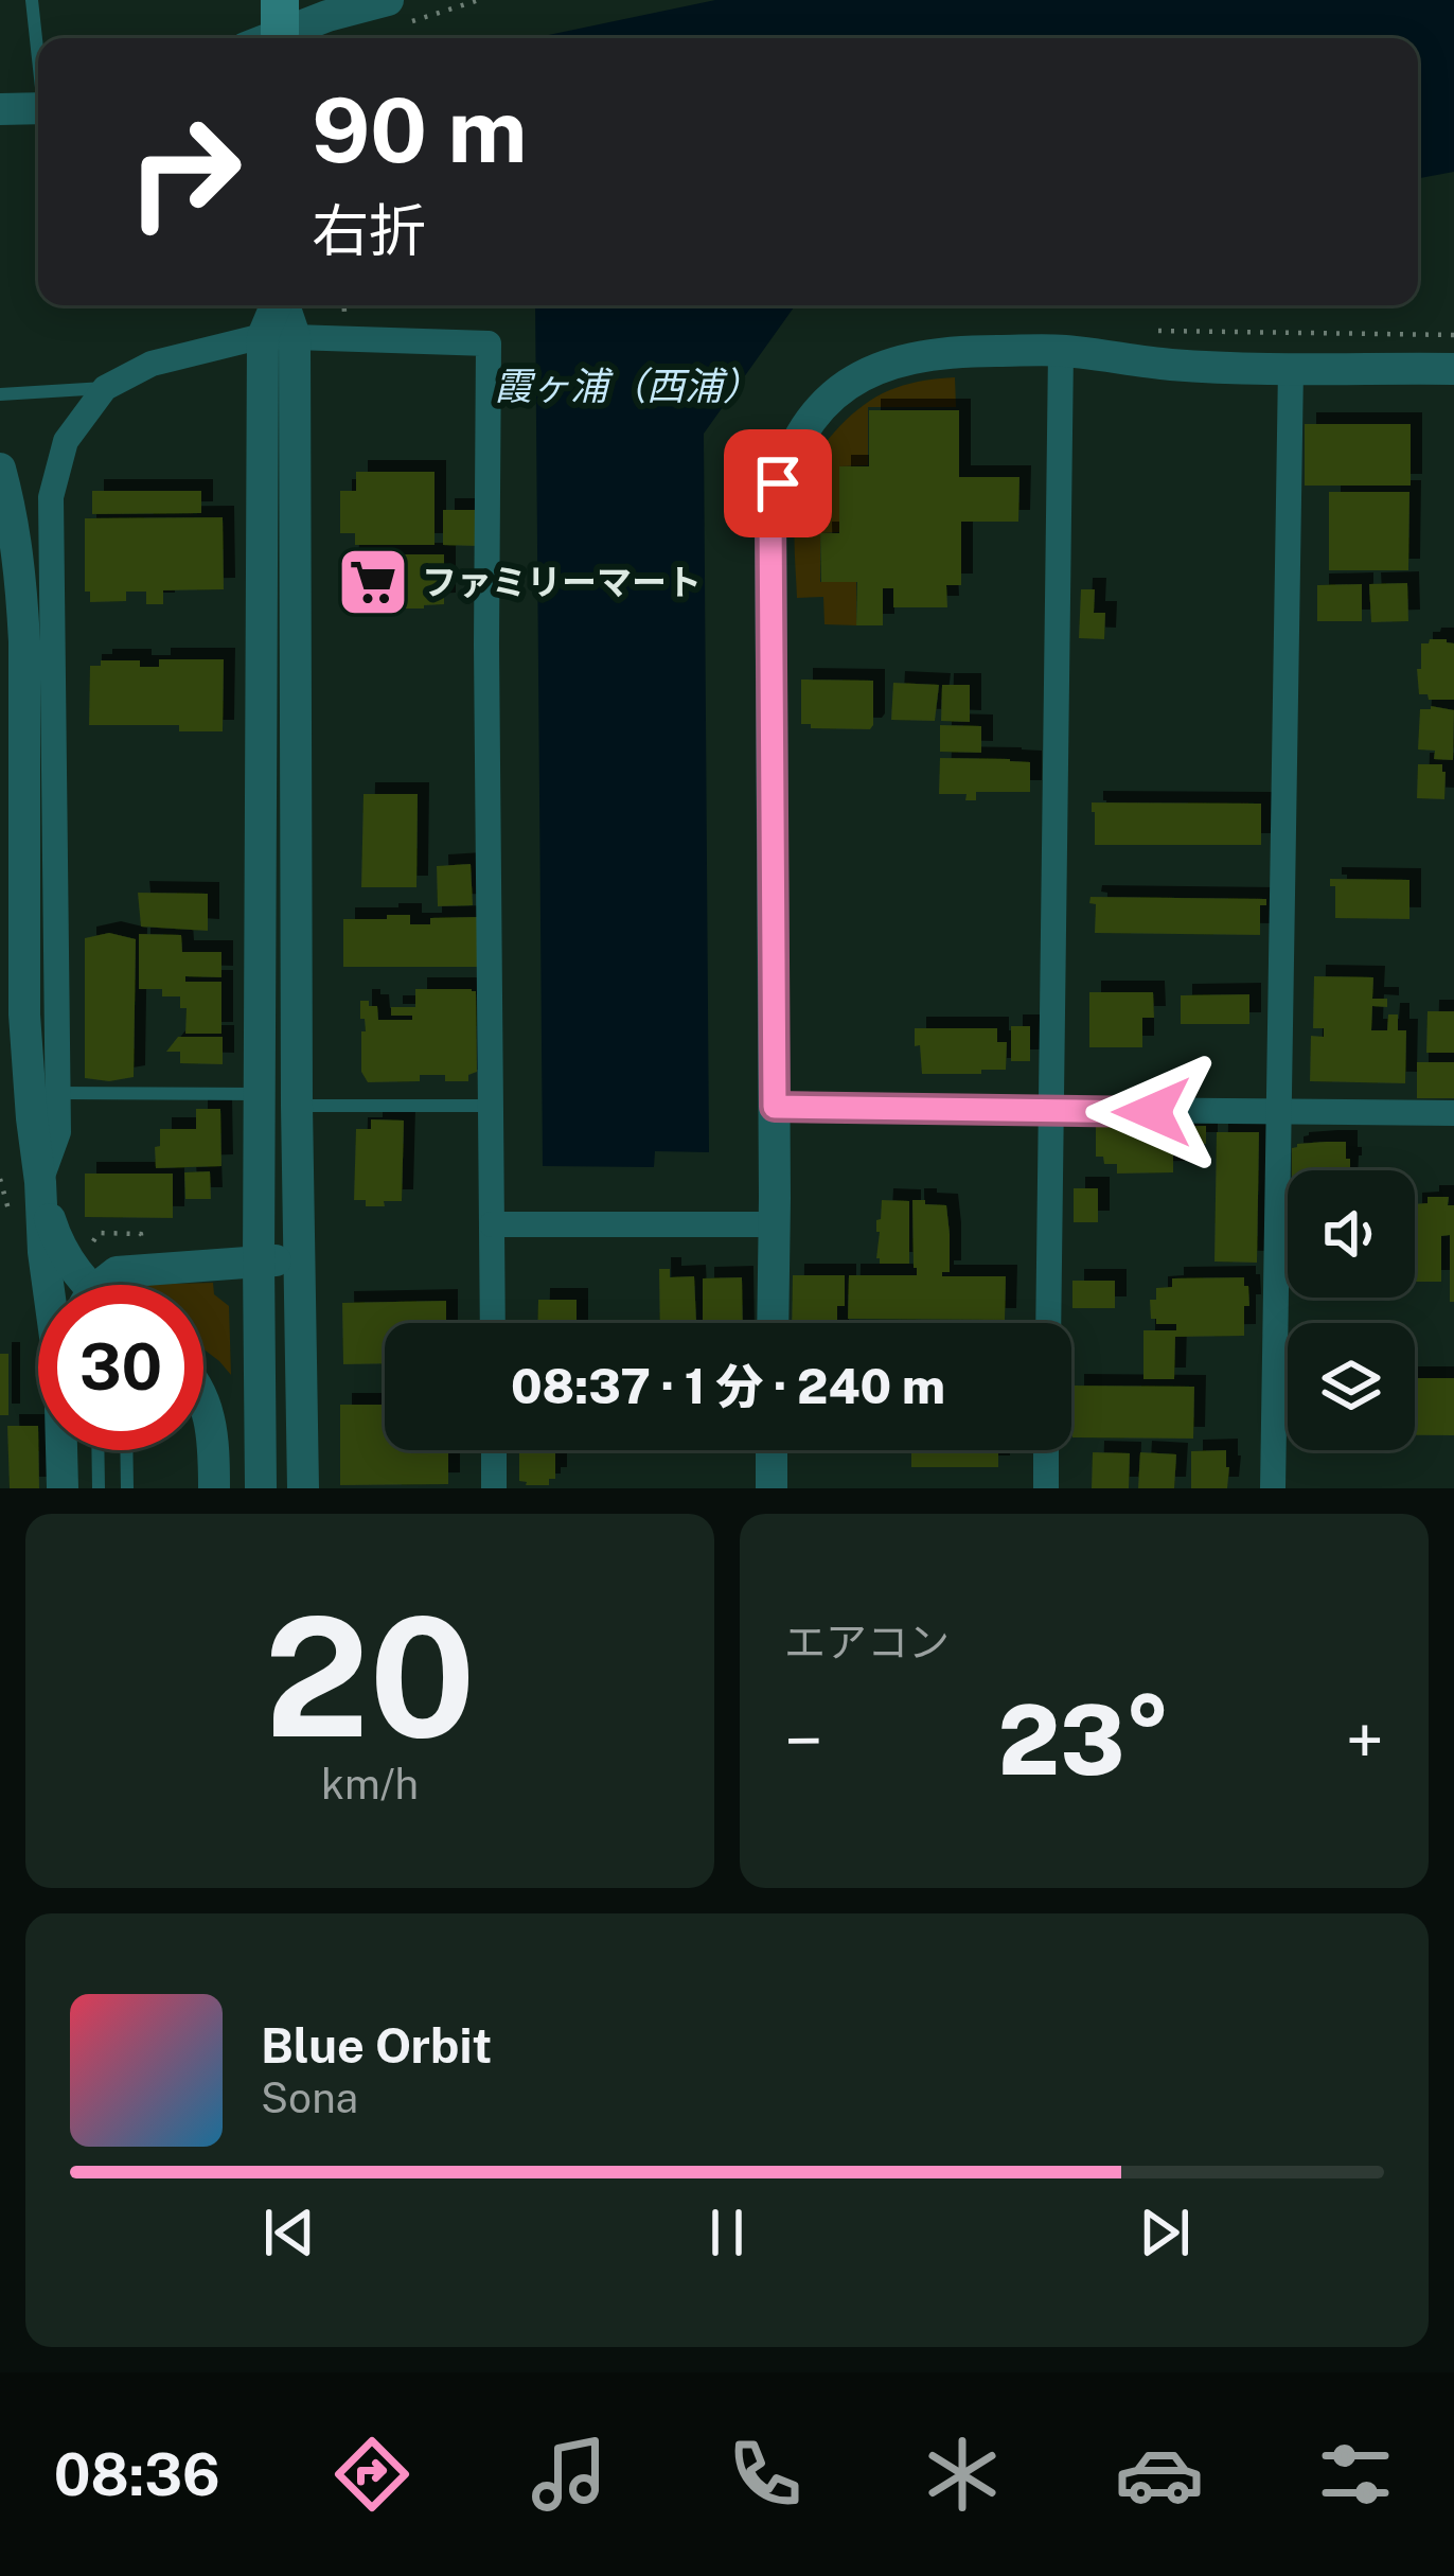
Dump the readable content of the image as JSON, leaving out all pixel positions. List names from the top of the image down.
{
  "water": ["霞ヶ浦（西浦）"],
  "places": {
    "supermarket": ["ファミリーマート"]
  },
  "page": {
    "turn": ["90 m", "右折"],
    "limit": "30",
    "trip": "08:37 · 1 分 · 240 m",
    "tile": [
      ["20", "km/h"],
      "エアコン"
    ],
    "heat": ["−", "23°", "+"],
    "song": ["Blue Orbit", "Sona"],
    "tabs": "08:36"
  }
}
